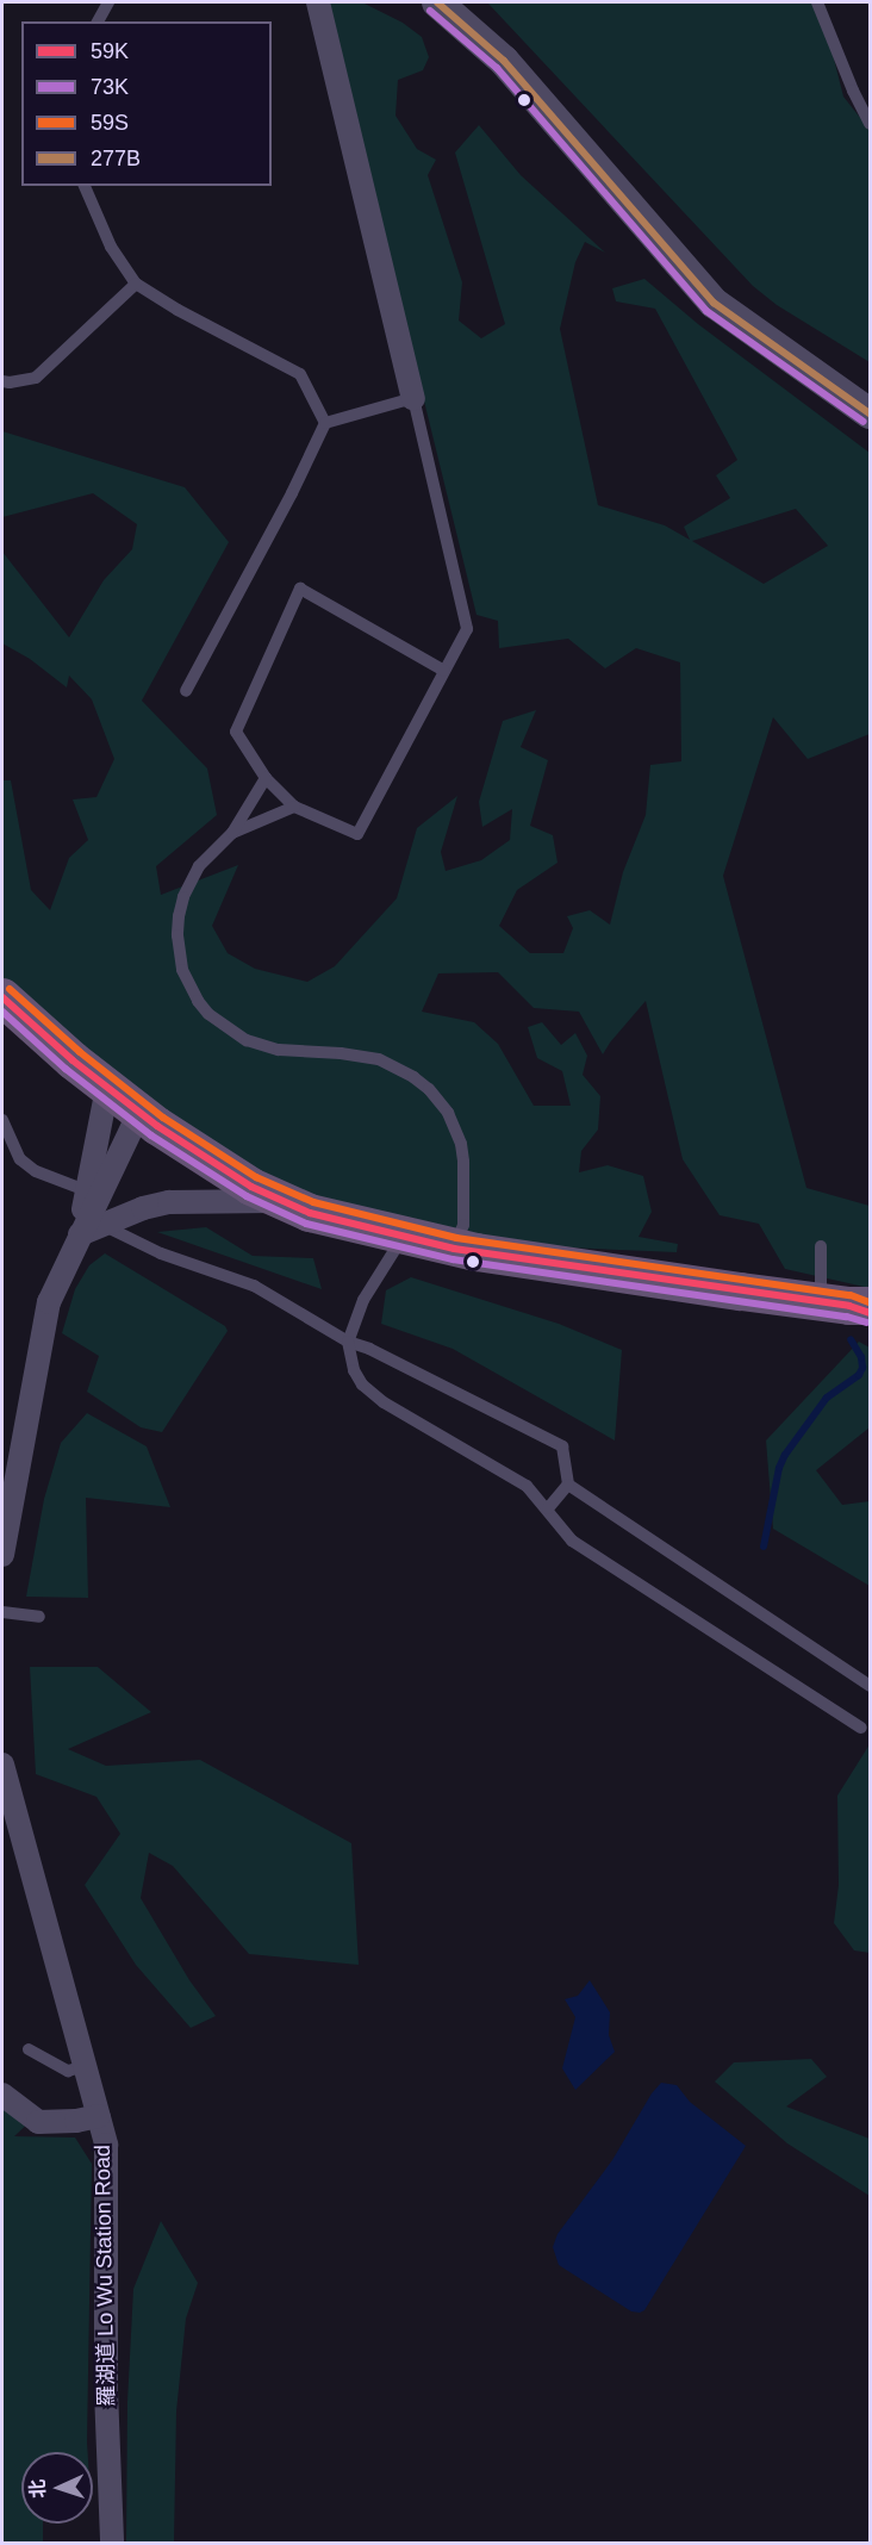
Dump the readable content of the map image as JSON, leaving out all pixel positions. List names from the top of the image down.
{
  "streets": {
    "street": ["羅湖道 Lo Wu Station Road"]
  },
  "lines": [
    "transit line 277B",
    "transit line 73K",
    "transit line 59S",
    "transit line 59K"
  ],
  "legend": [
    "59K",
    "73K",
    "59S",
    "277B"
  ],
  "north": "left"
}
